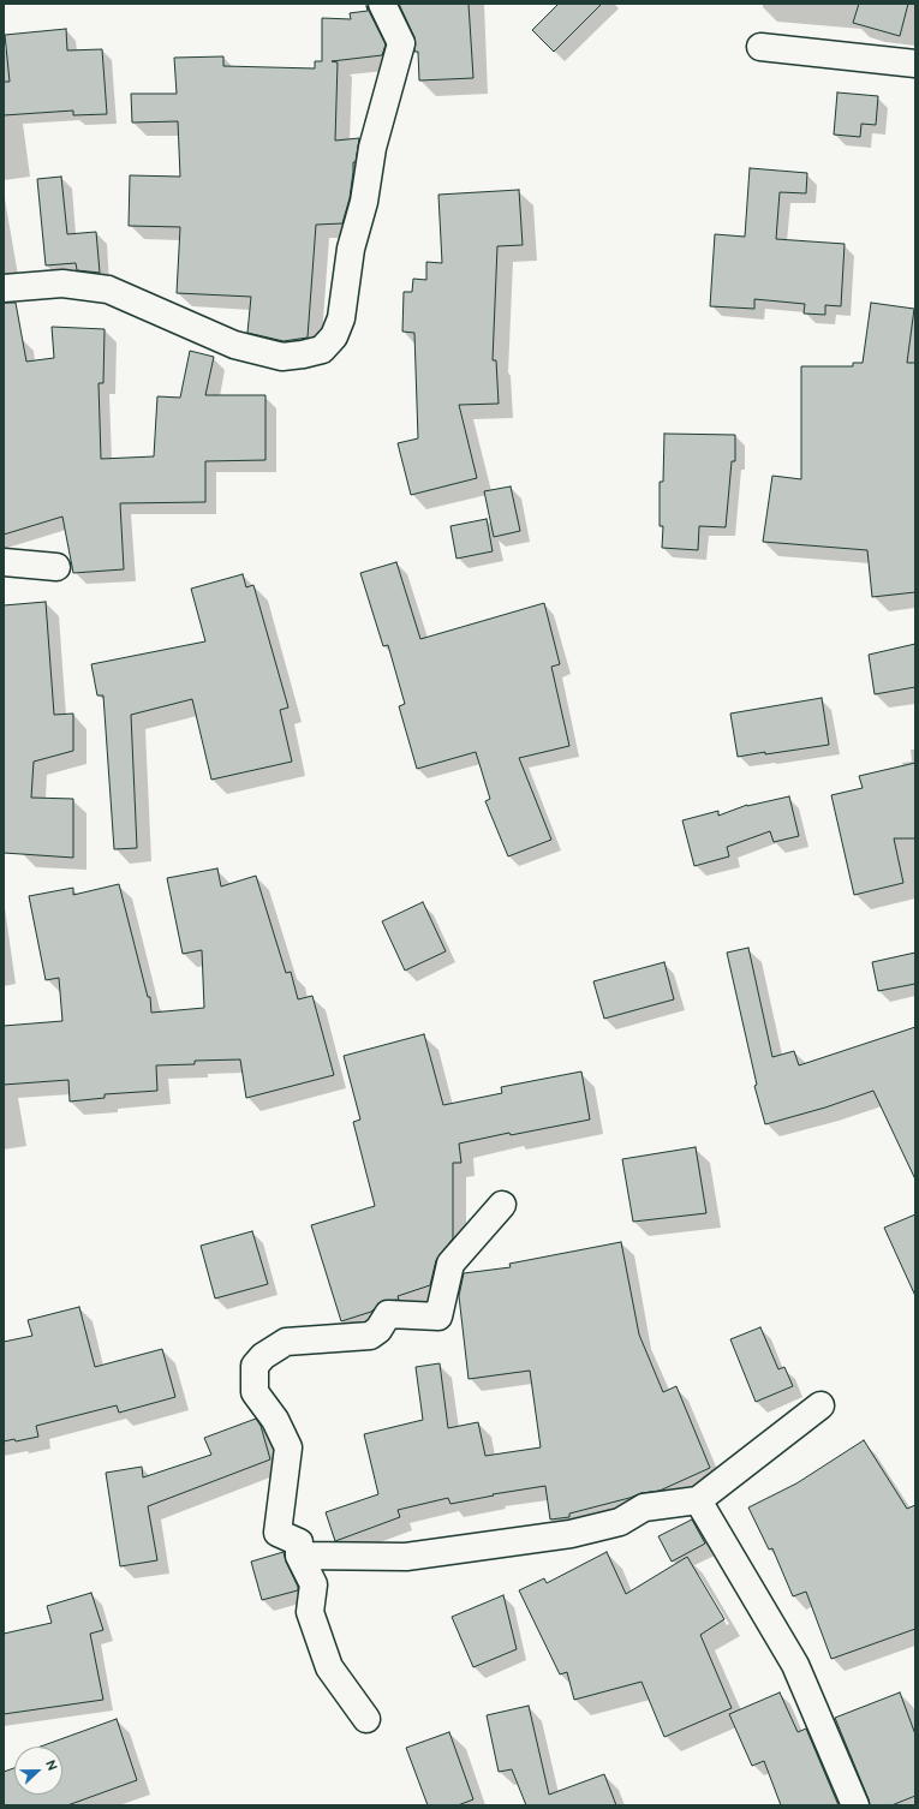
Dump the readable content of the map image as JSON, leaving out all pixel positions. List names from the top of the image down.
{
  "north": "right"
}
